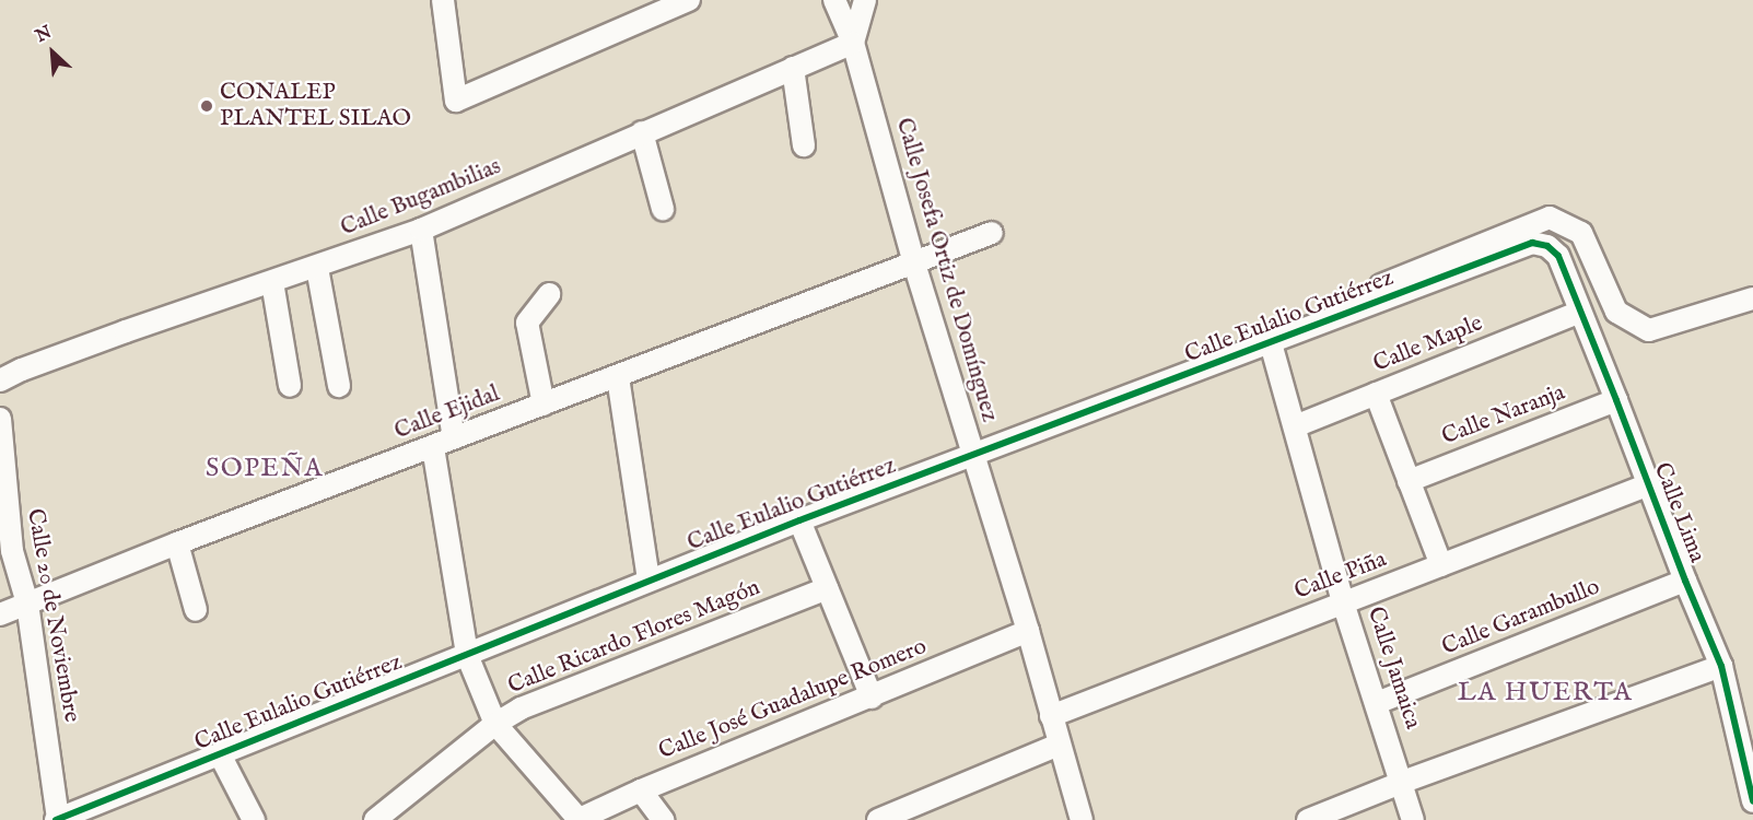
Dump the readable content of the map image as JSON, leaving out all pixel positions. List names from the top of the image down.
{
  "streets": {
    "street": [
      "Calle Bugambilias",
      "Calle Josefa Ortiz de Domínguez",
      "Calle Eulalio Gutiérrez",
      "Calle Maple",
      "Calle Ejidal",
      "Calle Naranja",
      "Calle Lima",
      "Calle Piña",
      "Calle 20 de Noviembre",
      "Calle Garambullo",
      "Calle Ricardo Flores Magón",
      "Calle Jamaica",
      "Calle José Guadalupe Romero"
    ]
  },
  "crossings": [
    ["Calle Bugambilias", "Calle Josefa Ortiz de Domínguez"],
    ["Calle Josefa Ortiz de Domínguez", "Calle Eulalio Gutiérrez"],
    ["Calle Josefa Ortiz de Domínguez", "Calle Ejidal"],
    ["Calle Josefa Ortiz de Domínguez", "Calle Piña"],
    ["Calle Josefa Ortiz de Domínguez", "Calle José Guadalupe Romero"],
    ["Calle Eulalio Gutiérrez", "Calle Lima"],
    ["Calle Eulalio Gutiérrez", "Calle 20 de Noviembre"],
    ["Calle Eulalio Gutiérrez", "Calle Jamaica"],
    ["Calle Maple", "Calle Lima"],
    ["Calle Maple", "Calle Jamaica"],
    ["Calle Ejidal", "Calle 20 de Noviembre"],
    ["Calle Naranja", "Calle Lima"],
    ["Calle Lima", "Calle Piña"],
    ["Calle Lima", "Calle Garambullo"],
    ["Calle Piña", "Calle Jamaica"],
    ["Calle Garambullo", "Calle Jamaica"]
  ],
  "districts": ["SOPEÑA", "LA HUERTA"],
  "places": ["CONALEP PLANTEL SILAO"],
  "north": "top left"
}
